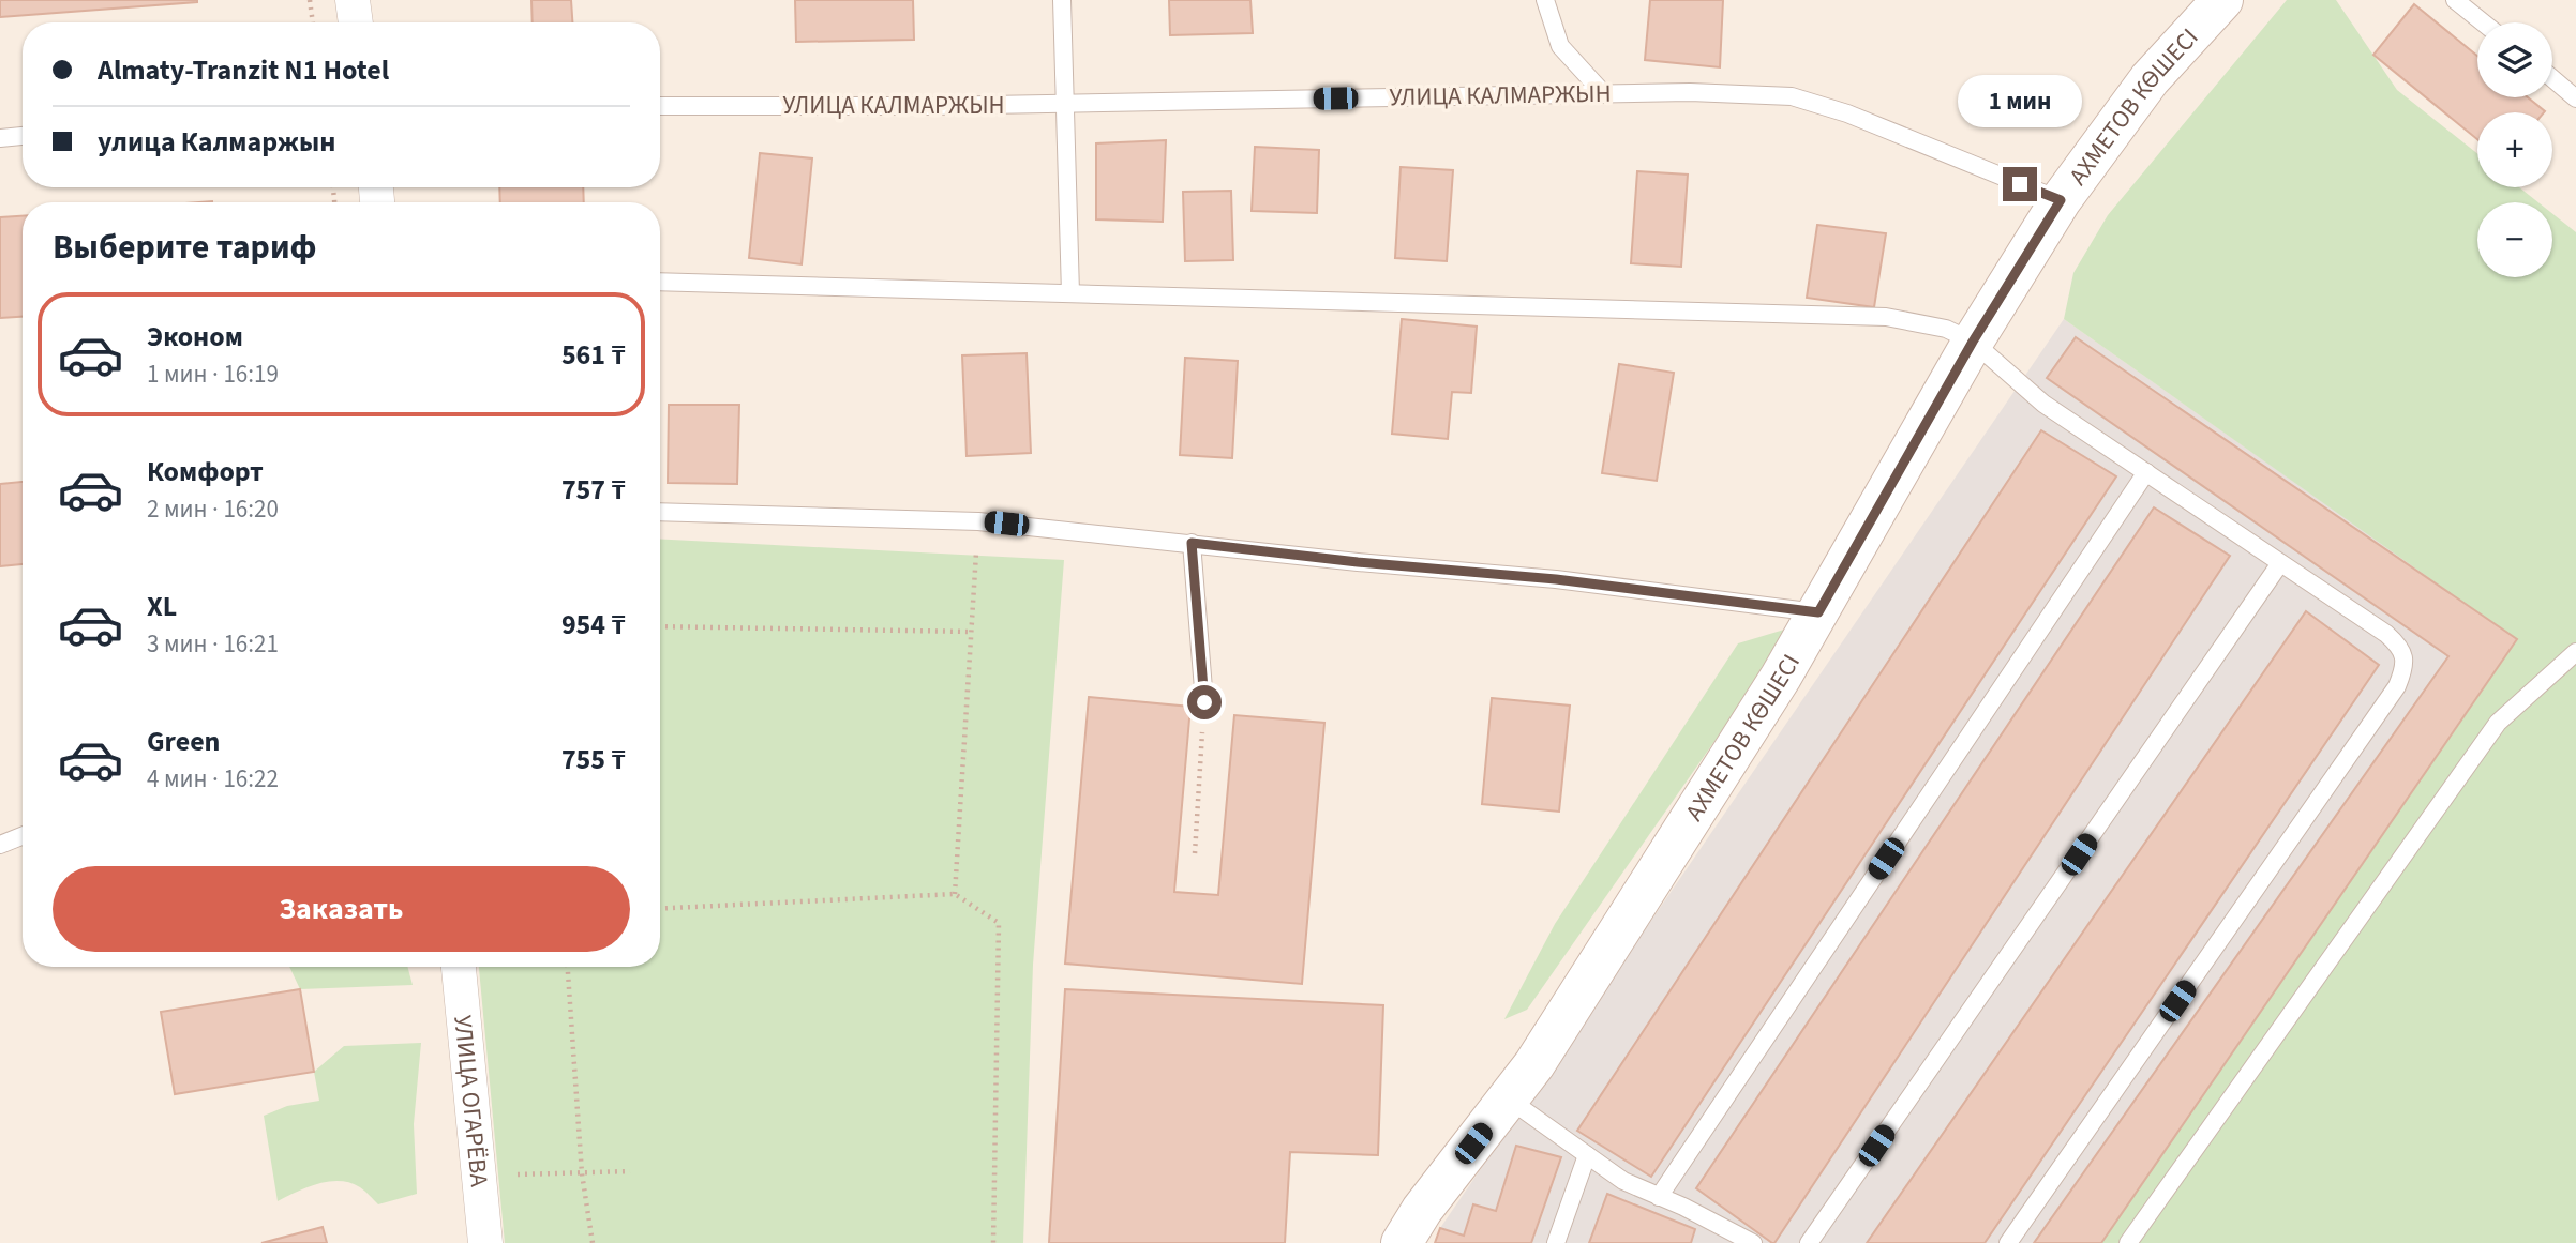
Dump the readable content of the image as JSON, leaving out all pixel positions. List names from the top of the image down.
{
  "streets": {
    "main road": ["АХМЕТОВ КӨШЕСІ"],
    "street": ["УЛИЦА ОГАРЁВА"],
    "lane": ["УЛИЦА КАЛМАРЖЫН"]
  },
  "crossings": [
    ["УЛИЦА КАЛМАРЖЫН", "АХМЕТОВ КӨШЕСІ"]
  ],
  "page": {
    "map_buttons": ["+", "−"],
    "banner": ["Almaty-Tranzit N1 Hotel", "улица Калмаржын"],
    "bubble": "1 мин",
    "heading": "Выберите тариф",
    "list": [
      {
        "name": "Эконом",
        "note": "1 мин · 16:19",
        "value": "561 ₸"
      },
      {
        "name": "Комфорт",
        "note": "2 мин · 16:20",
        "value": "757 ₸"
      },
      {
        "name": "XL",
        "note": "3 мин · 16:21",
        "value": "954 ₸"
      },
      {
        "name": "Green",
        "note": "4 мин · 16:22",
        "value": "755 ₸"
      }
    ],
    "buttons": "Заказать"
  }
}
